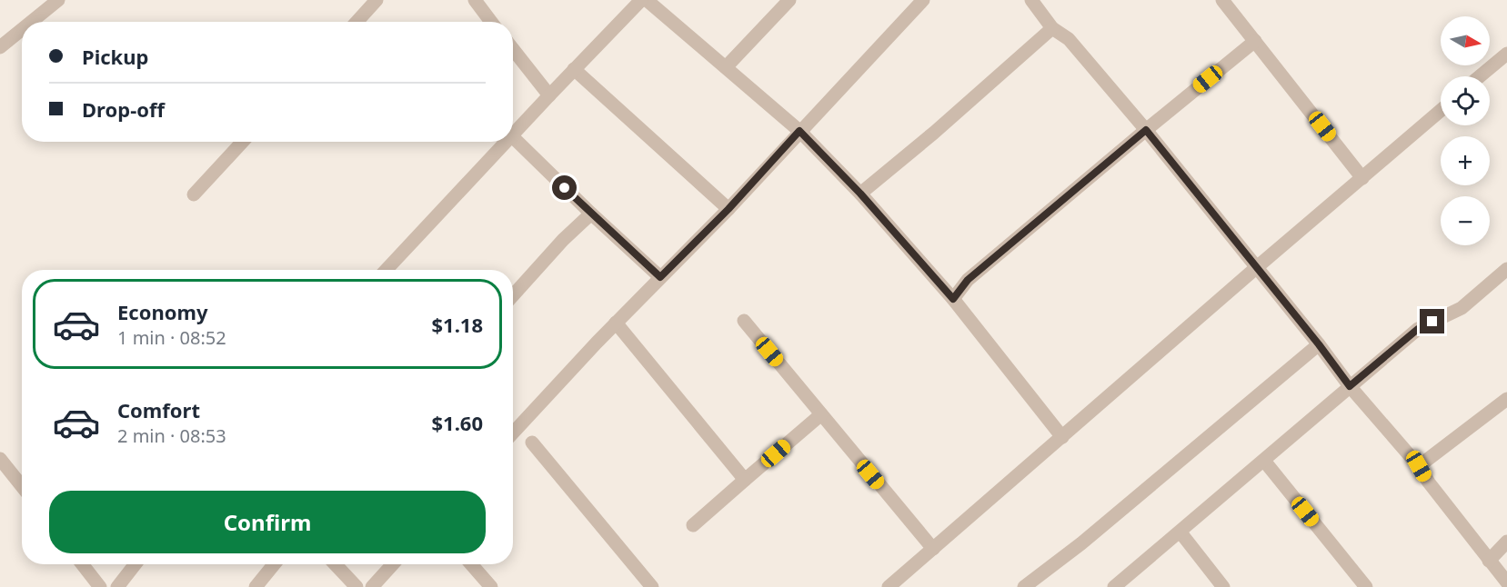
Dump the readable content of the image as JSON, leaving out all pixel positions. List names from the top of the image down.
{
  "north": "right",
  "page": {
    "map_buttons": ["+", "−"],
    "banner": ["Pickup", "Drop-off"],
    "list": [
      {
        "name": "Economy",
        "note": "1 min · 08:52",
        "value": "$1.18"
      },
      {
        "name": "Comfort",
        "note": "2 min · 08:53",
        "value": "$1.60"
      }
    ],
    "buttons": "Confirm"
  }
}
